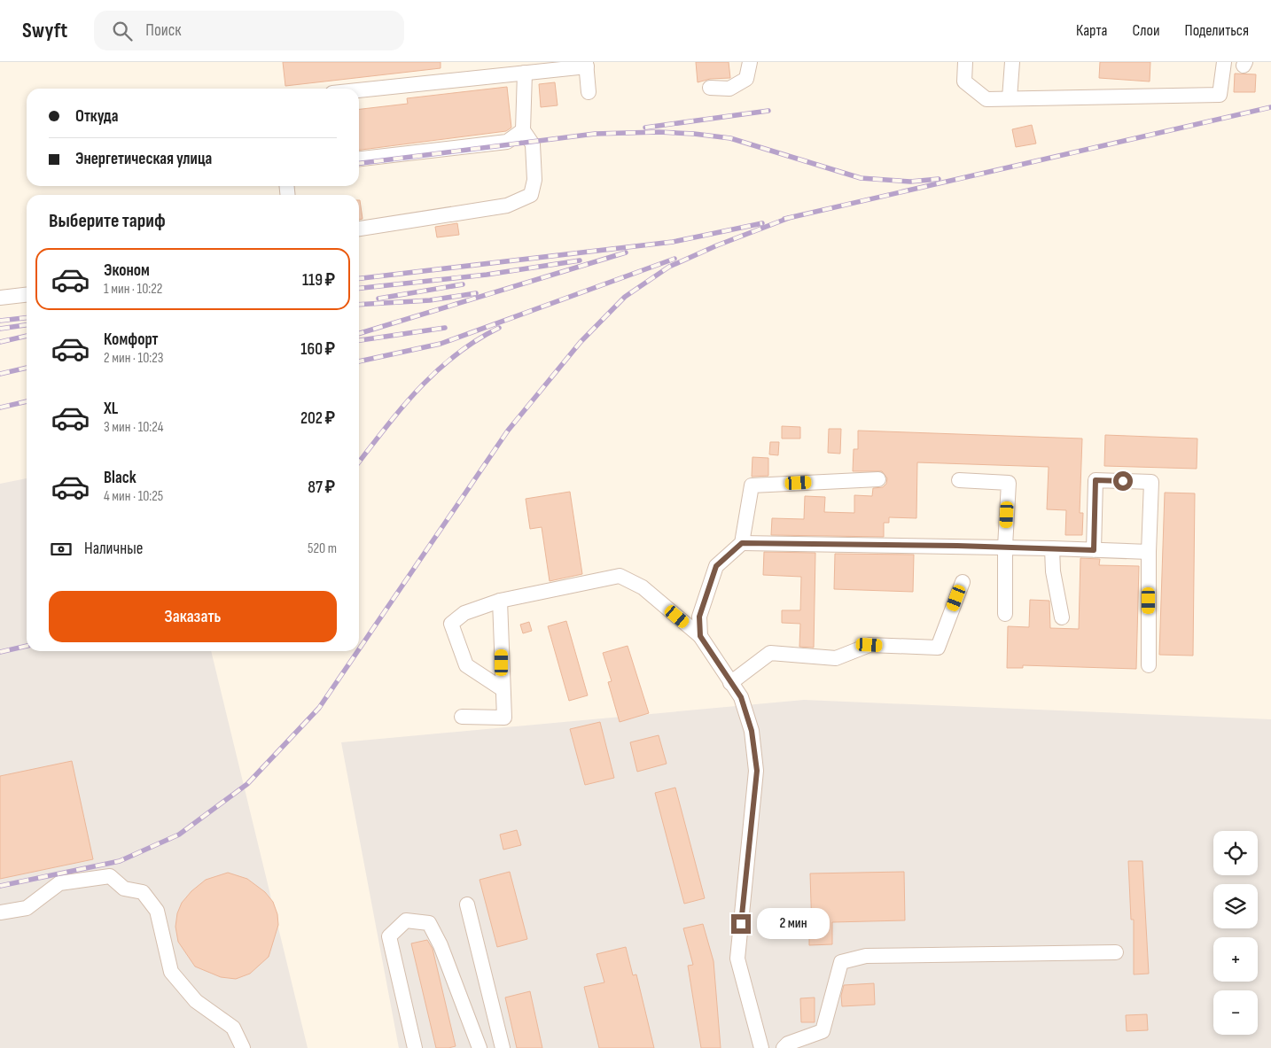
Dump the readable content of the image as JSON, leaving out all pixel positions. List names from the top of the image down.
{
  "page": {
    "header": "Swyft",
    "search": "Поиск",
    "nav": ["Карта", "Слои", "Поделиться"],
    "banner": ["Откуда", "Энергетическая улица"],
    "heading": "Выберите тариф",
    "list": [
      {
        "name": "Эконом",
        "note": "1 мин · 10:22",
        "value": "119 ₽"
      },
      {
        "name": "Комфорт",
        "note": "2 мин · 10:23",
        "value": "160 ₽"
      },
      {
        "name": "XL",
        "note": "3 мин · 10:24",
        "value": "202 ₽"
      },
      {
        "name": "Black",
        "note": "4 мин · 10:25",
        "value": "87 ₽"
      }
    ],
    "pay": ["Наличные", "520 m"],
    "buttons": "Заказать",
    "map_buttons": ["+", "−"],
    "bubble": "2 мин"
  }
}
